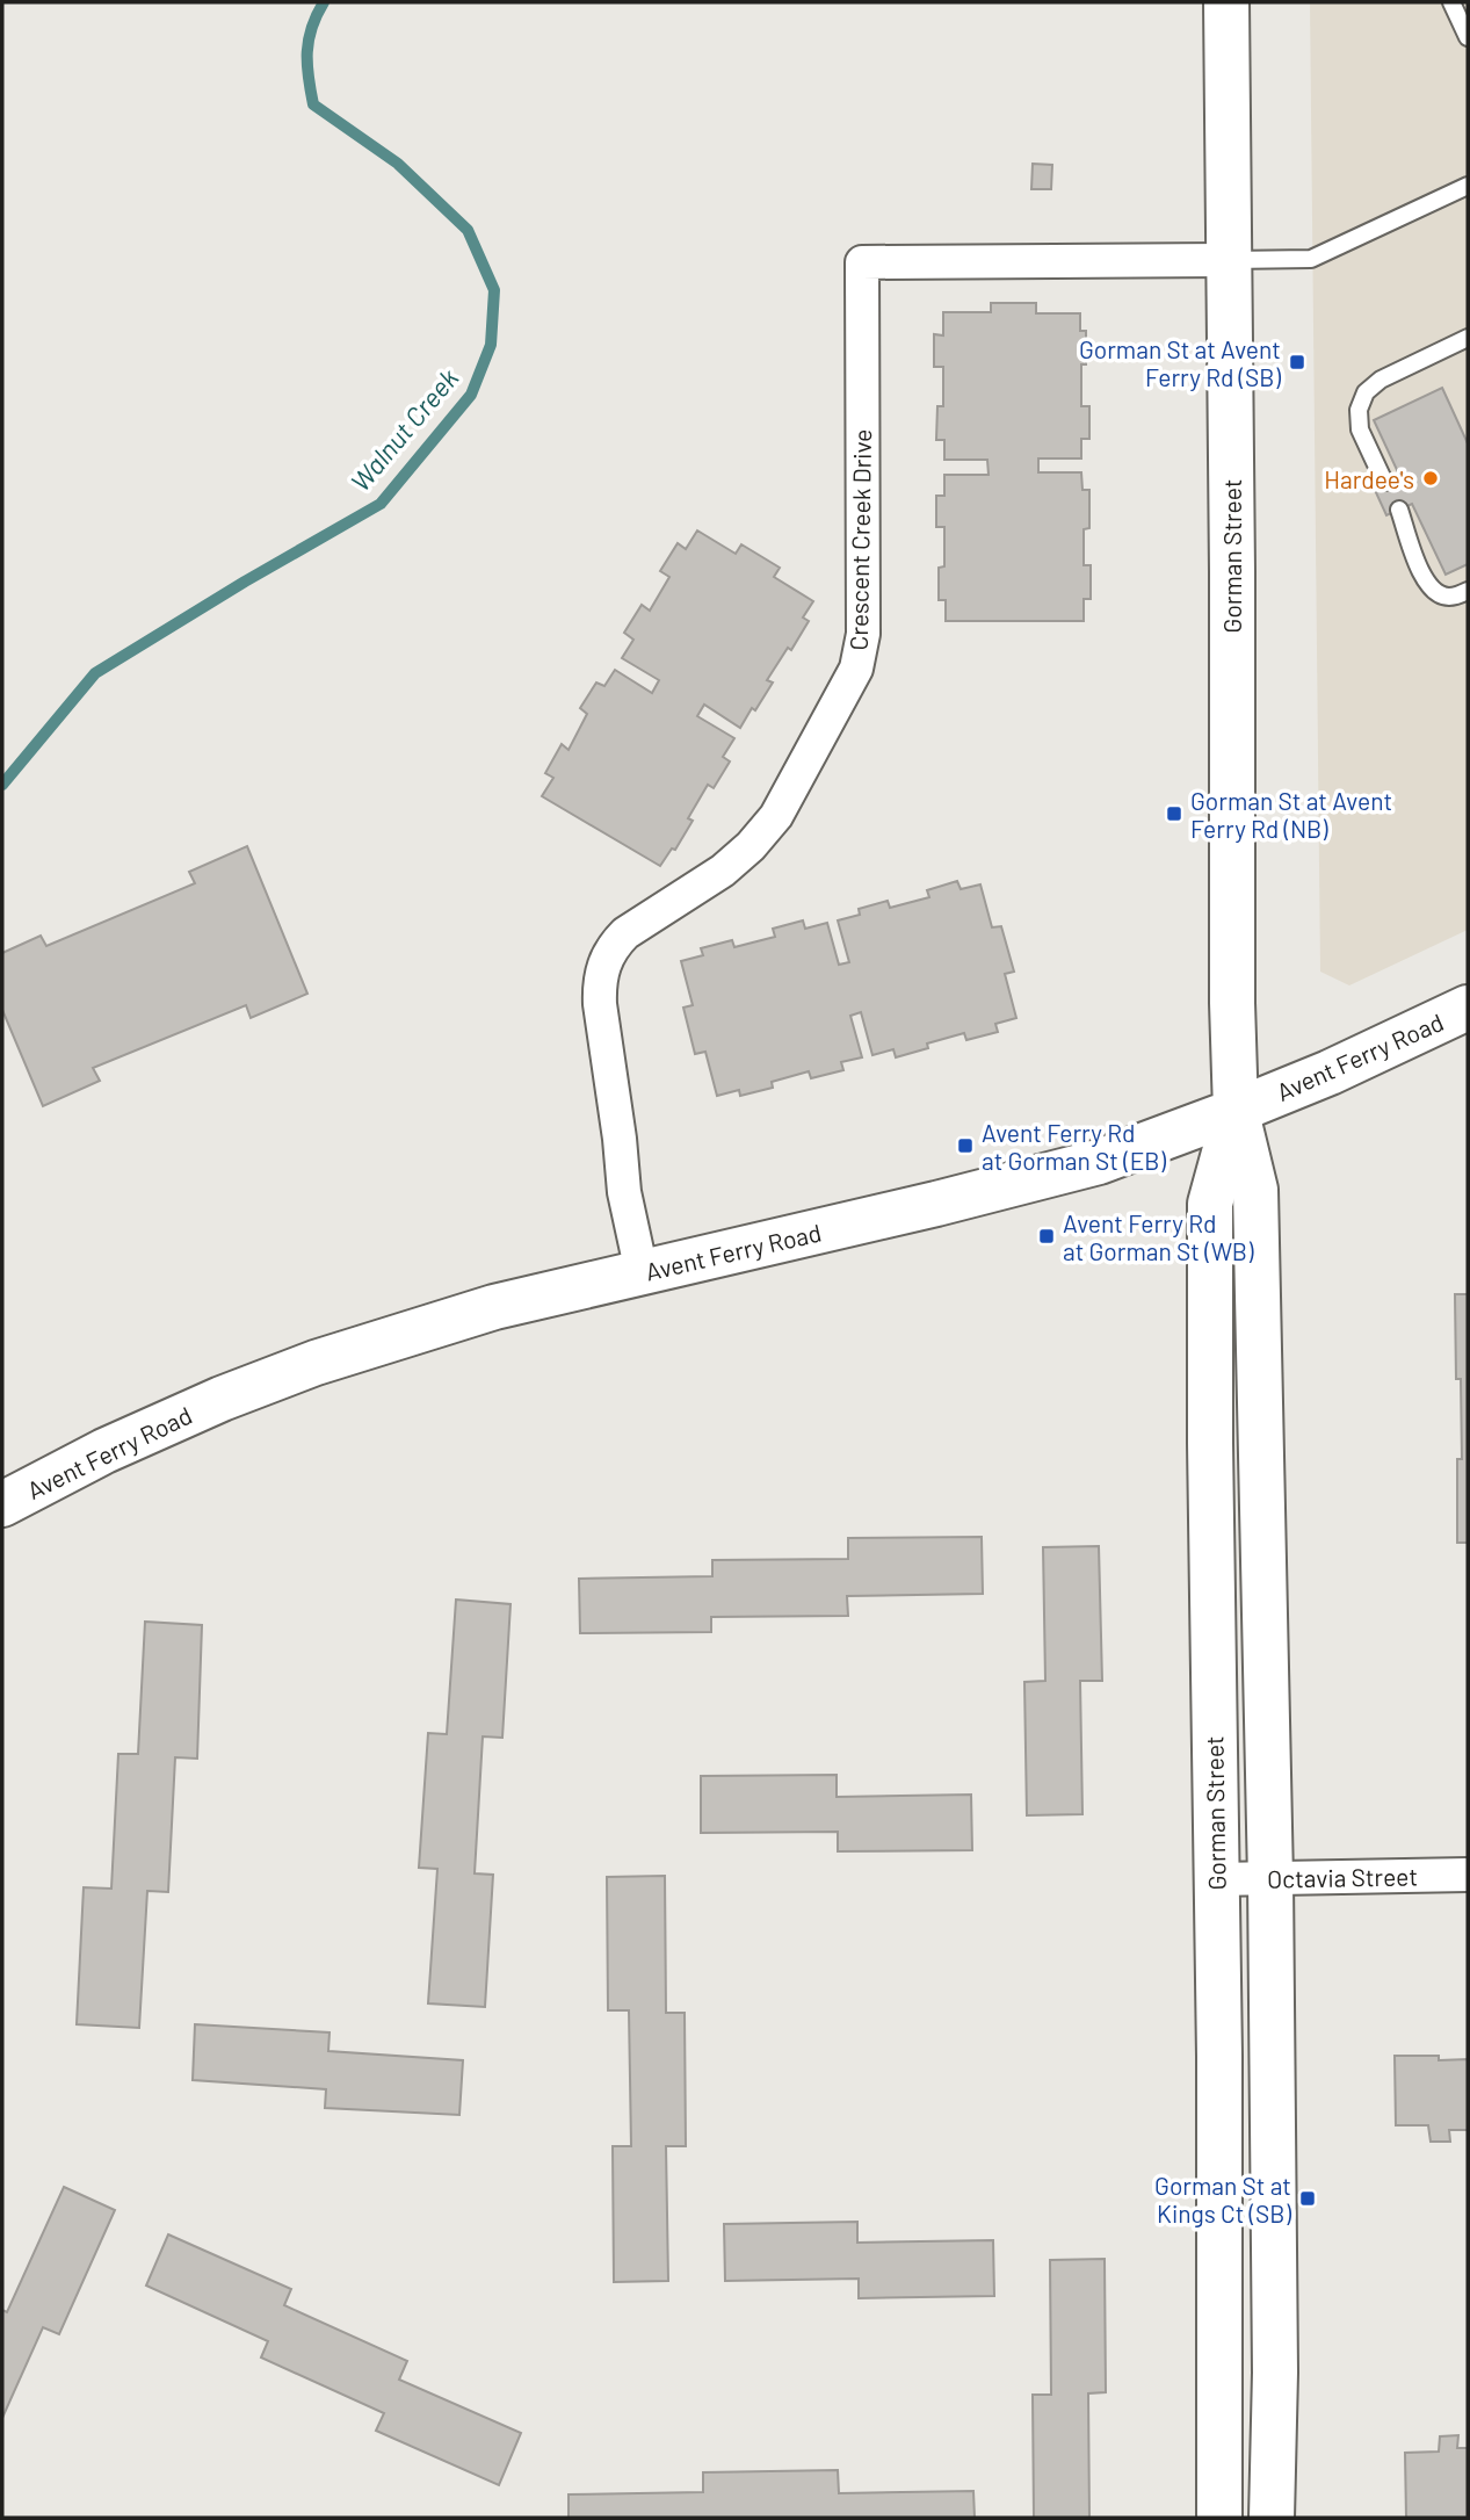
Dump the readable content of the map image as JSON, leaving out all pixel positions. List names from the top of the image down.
{
  "streets": {
    "main road": ["Gorman Street", "Avent Ferry Road"],
    "street": ["Crescent Creek Drive", "Octavia Street"]
  },
  "crossings": [
    ["Crescent Creek Drive", "Gorman Street"],
    ["Crescent Creek Drive", "Avent Ferry Road"],
    ["Gorman Street", "Avent Ferry Road"],
    ["Gorman Street", "Octavia Street"]
  ],
  "water": ["Walnut Creek"],
  "places": {
    "transit": [
      "Gorman St at Avent Ferry Rd (SB)",
      "Gorman St at Avent Ferry Rd (NB)",
      "Avent Ferry Rd at Gorman St (EB)",
      "Avent Ferry Rd at Gorman St (WB)",
      "Gorman St at Kings Ct (SB)"
    ],
    "other": ["Hardee's"]
  }
}
